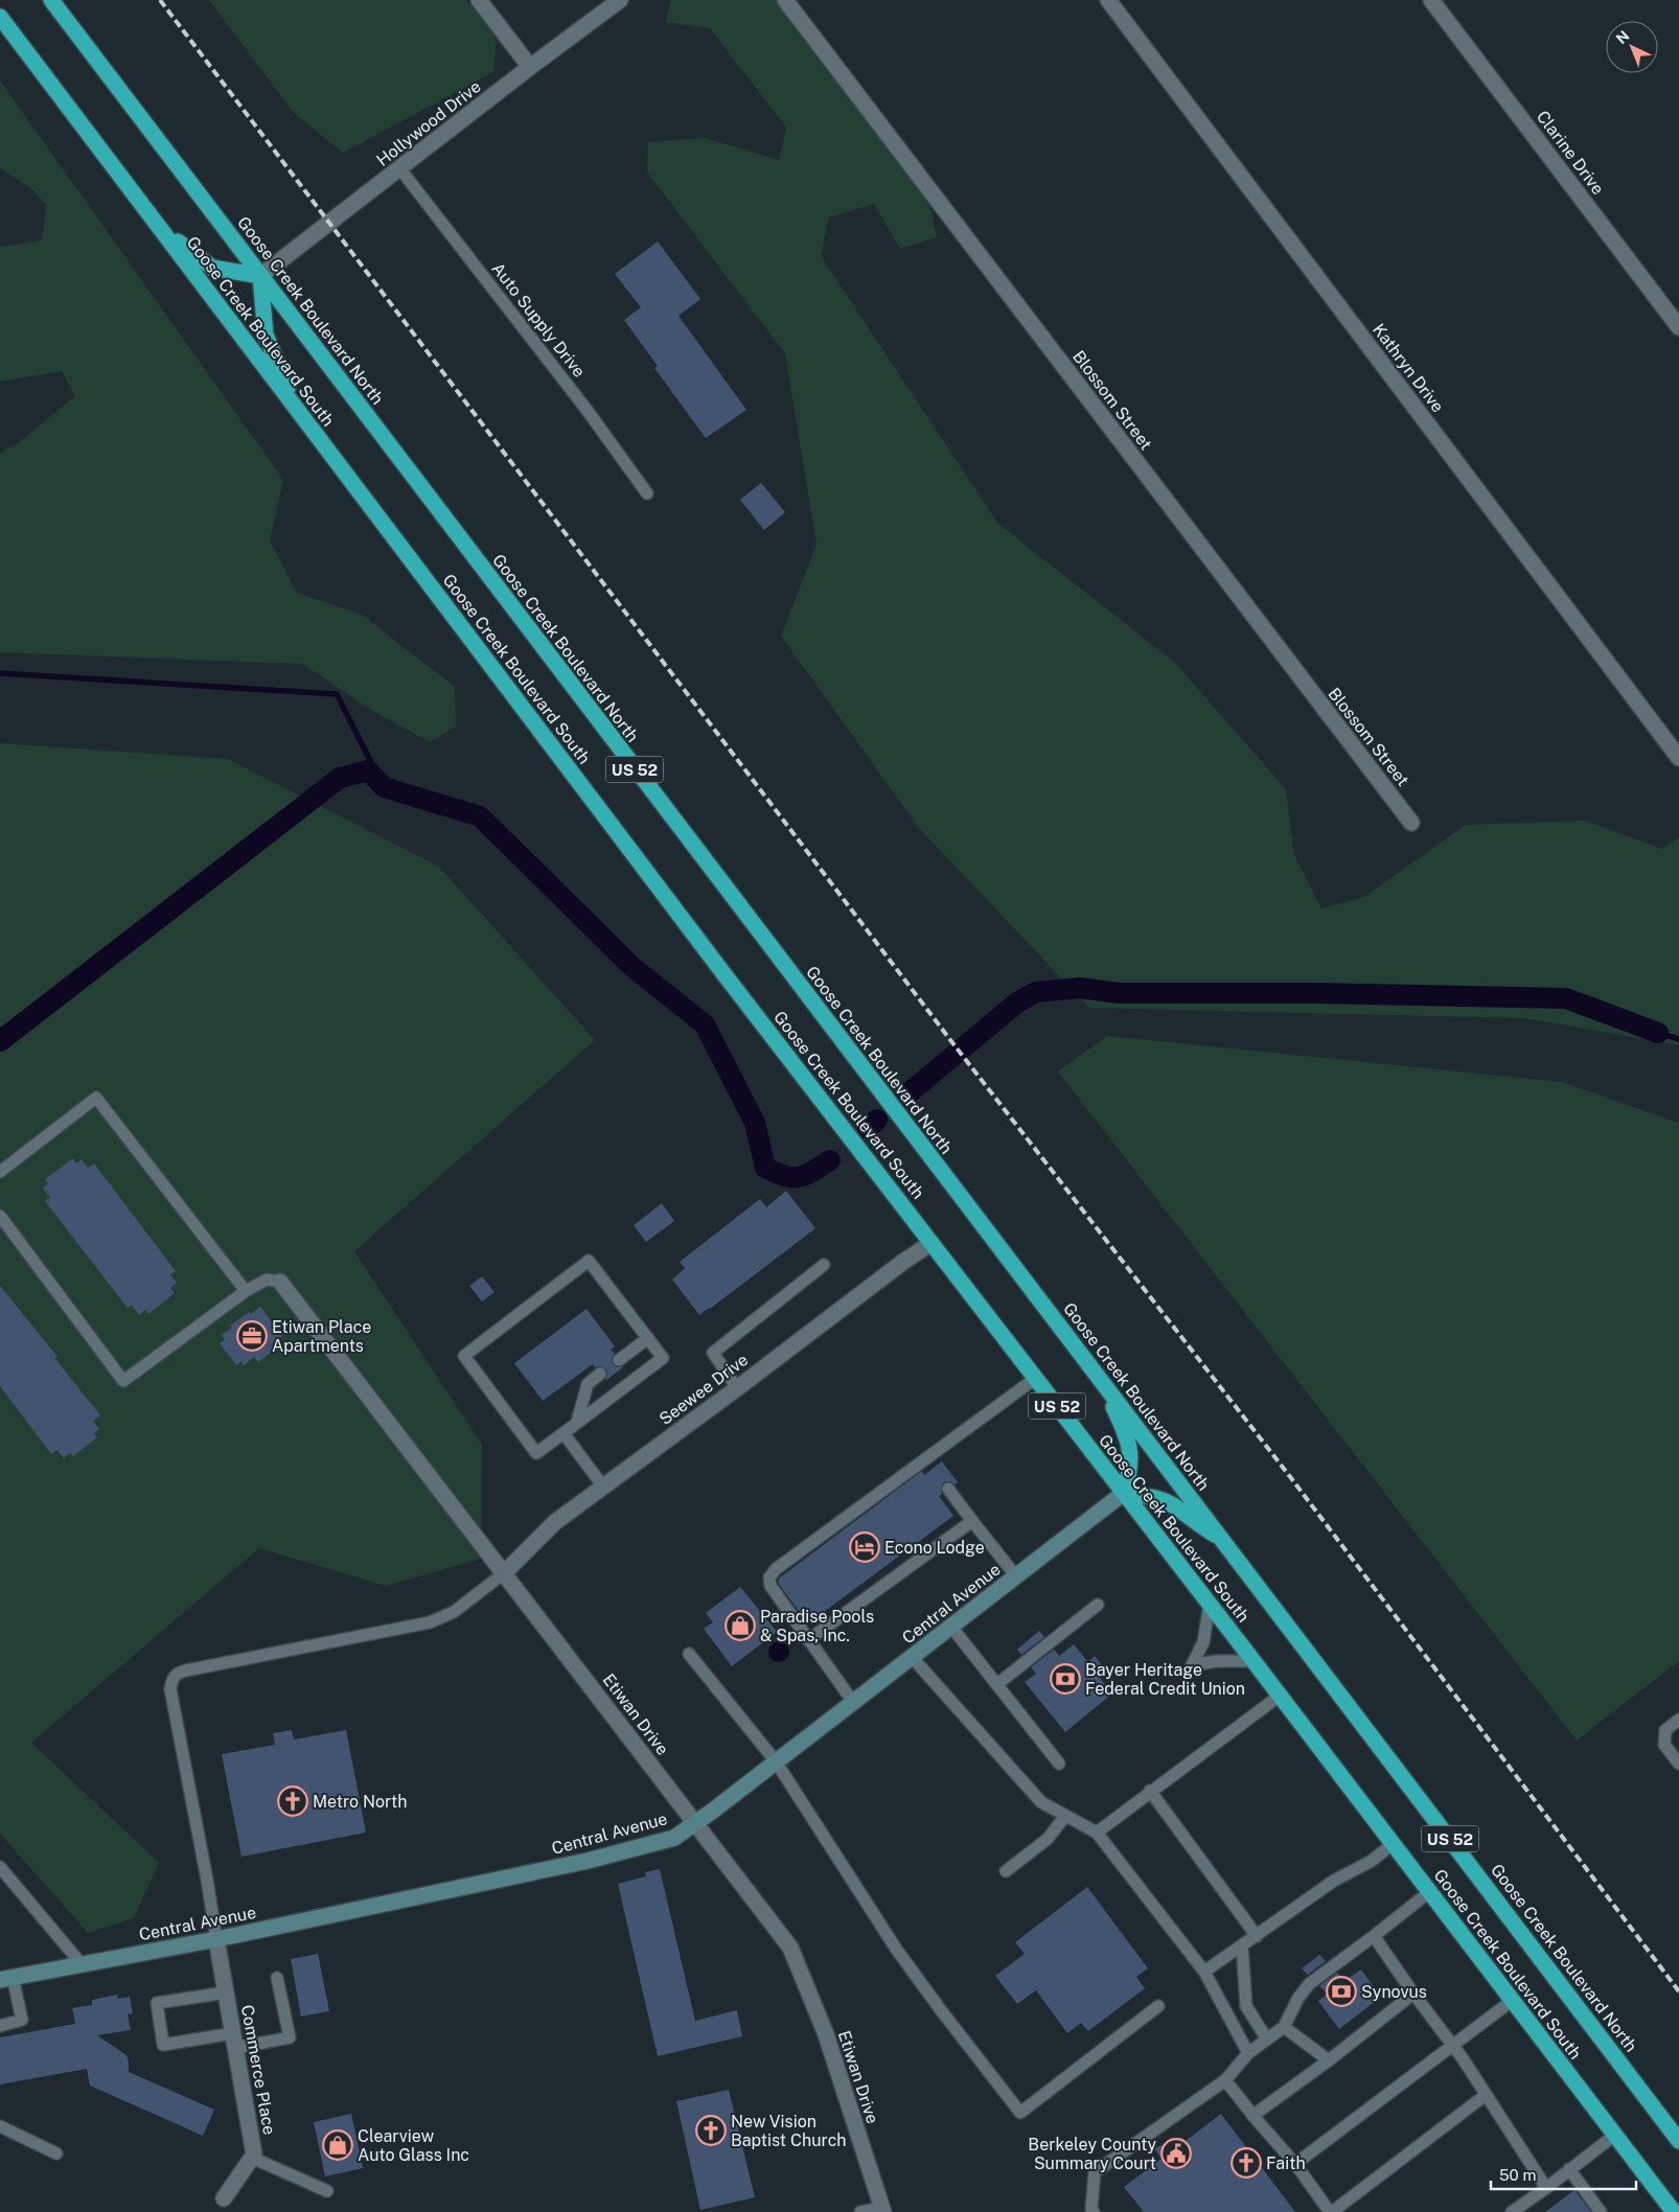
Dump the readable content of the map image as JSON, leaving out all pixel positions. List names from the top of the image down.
{
  "streets": {
    "highway": ["Goose Creek Boulevard North", "Goose Creek Boulevard South", "US 52"],
    "street": [
      "Hollywood Drive",
      "Clarine Drive",
      "Kathryn Drive",
      "Blossom Street",
      "Seewee Drive",
      "Central Avenue",
      "Etiwan Drive",
      "Commerce Place"
    ],
    "lane": ["Auto Supply Drive"]
  },
  "crossings": [
    ["Hollywood Drive", "Goose Creek Boulevard North"],
    ["Hollywood Drive", "Auto Supply Drive"],
    ["Goose Creek Boulevard South", "Seewee Drive"],
    ["Goose Creek Boulevard South", "Central Avenue"],
    ["Seewee Drive", "Etiwan Drive"],
    ["Central Avenue", "Etiwan Drive"],
    ["Central Avenue", "Commerce Place"]
  ],
  "places": {
    "office": ["Etiwan Place Apartments"],
    "hotel": ["Econo Lodge"],
    "shop": ["Paradise Pools & Spas, Inc.", "Clearview Auto Glass Inc"],
    "bank": ["Bayer Heritage Federal Credit Union", "Synovus"],
    "church": ["Metro North", "New Vision Baptist Church", "Faith"],
    "public building": ["Berkeley County Summary Court"]
  },
  "scale_bar": "50 m",
  "north": "top left"
}
